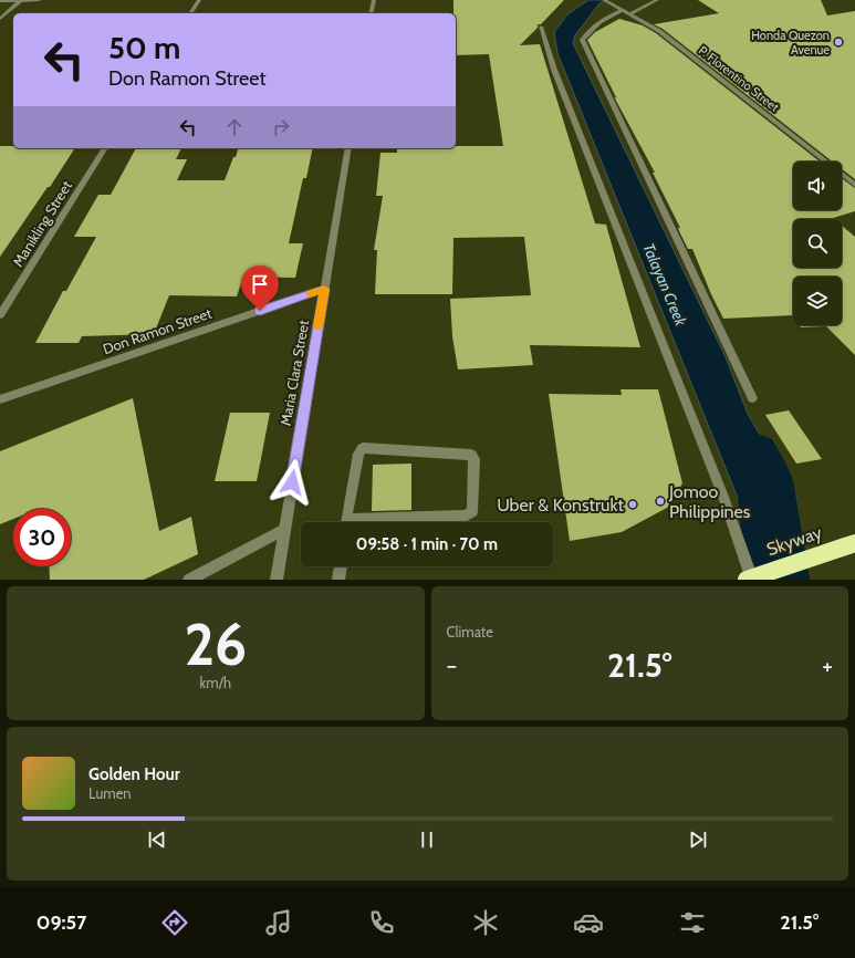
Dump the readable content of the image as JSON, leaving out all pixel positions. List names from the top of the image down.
{
  "streets": {
    "highway": ["Skyway"],
    "street": [
      "P. Florentino Street",
      "Manikling Street",
      "Don Ramon Street",
      "Maria Clara Street"
    ]
  },
  "crossings": [
    ["Don Ramon Street", "Maria Clara Street"]
  ],
  "water": ["Talayan Creek"],
  "places": ["Honda Quezon Avenue", "Jomoo Philippines", "Uber & Konstrukt"],
  "page": {
    "turn": ["50 m", "Don Ramon Street"],
    "limit": "30",
    "trip": "09:58 · 1 min · 70 m",
    "tile": [
      ["26", "km/h"],
      "Climate"
    ],
    "heat": ["−", "21.5°", "+"],
    "song": ["Golden Hour", "Lumen"],
    "tabs": ["09:57", "21.5°"]
  }
}
